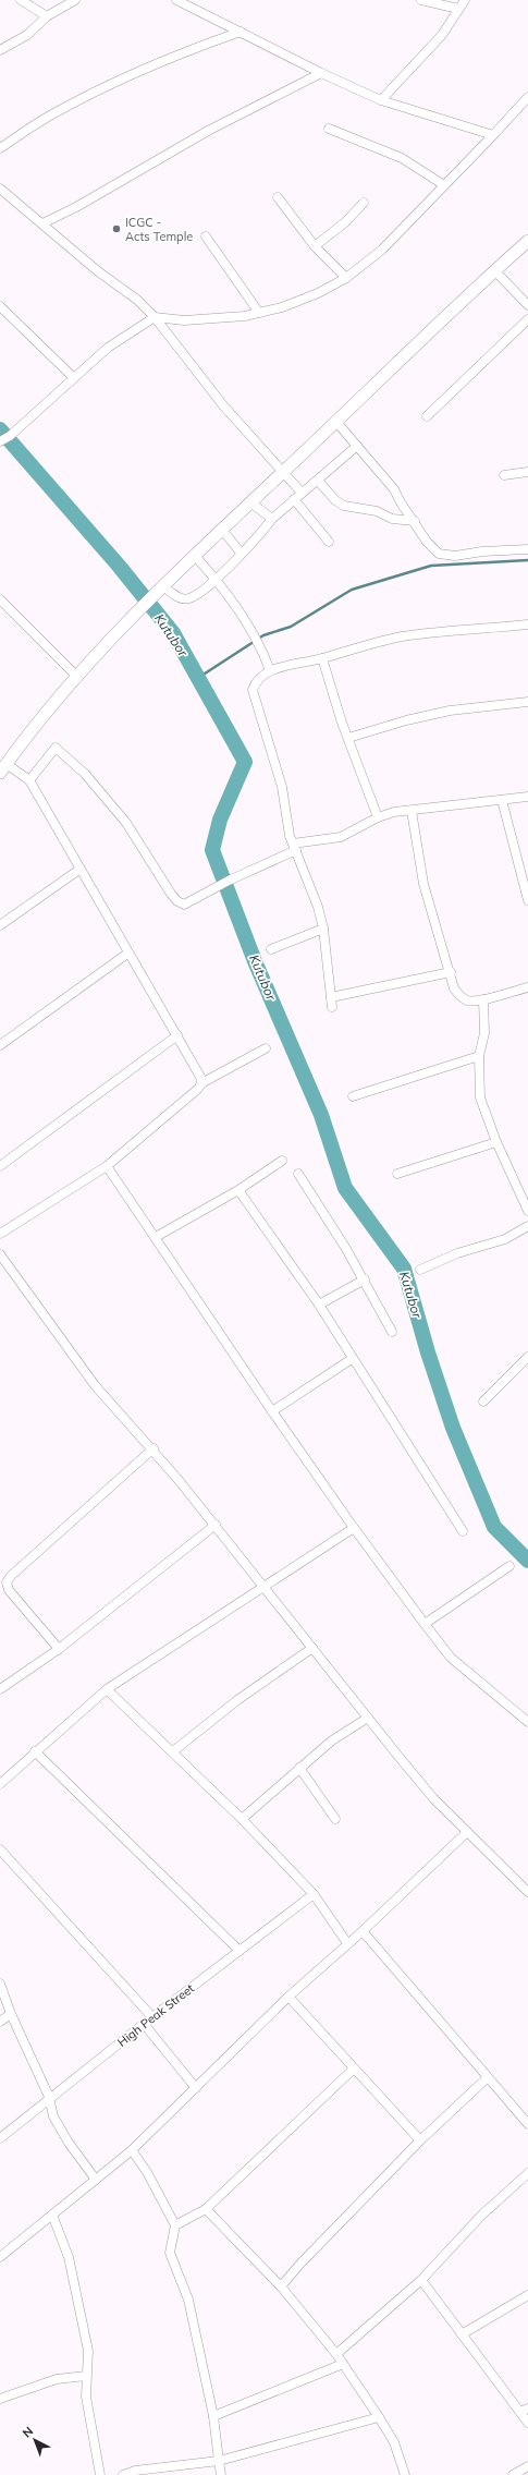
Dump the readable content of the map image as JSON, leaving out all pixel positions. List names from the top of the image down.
{
  "streets": {
    "street": ["High Peak Street"]
  },
  "water": ["Kutubor"],
  "places": ["ICGC - Acts Temple"],
  "north": "top left"
}
